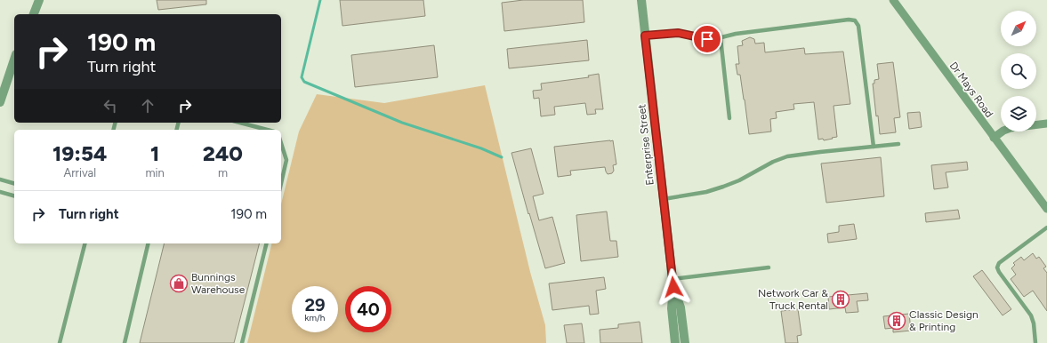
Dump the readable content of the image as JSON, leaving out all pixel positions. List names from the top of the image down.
{
  "streets": {
    "street": ["Dr Mays Road", "Enterprise Street"]
  },
  "places": {
    "shop": ["Bunnings Warehouse"],
    "building": ["Network Car & Truck Rental", "Classic Design & Printing"]
  },
  "north": "top right",
  "page": {
    "turn": ["190 m", "Turn right"],
    "eta": [
      "19:54",
      "Arrival",
      "1",
      "min",
      "240",
      "m"
    ],
    "list": [
      {
        "name": "Turn right",
        "value": "190 m"
      }
    ],
    "speed": "29 km/h",
    "limit": "40"
  }
}
